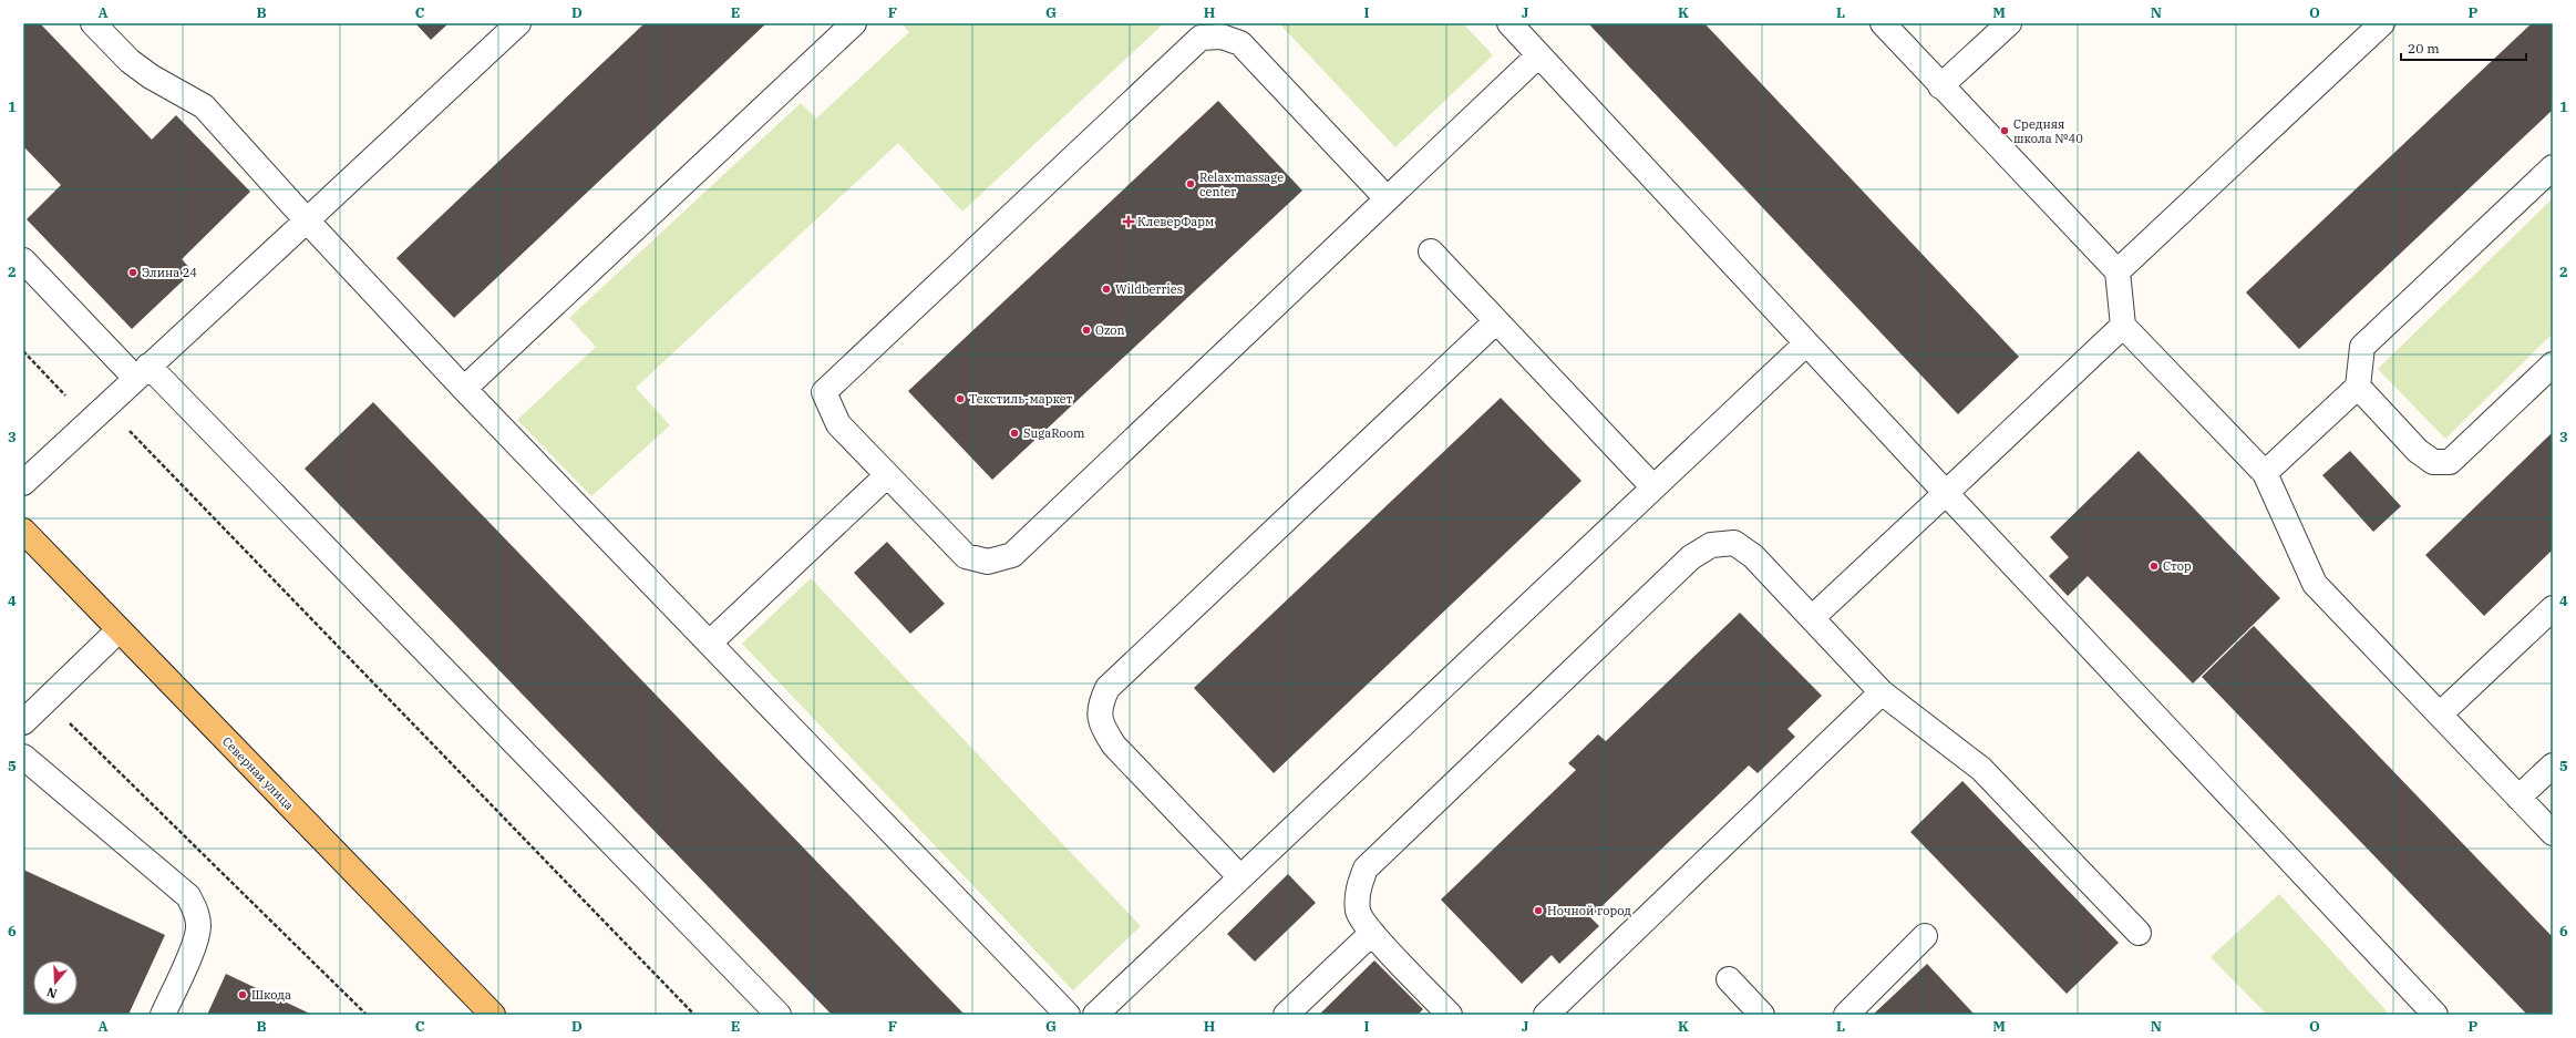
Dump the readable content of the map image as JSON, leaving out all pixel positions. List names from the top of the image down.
{
  "streets": {
    "main road": ["Северная улица"]
  },
  "places": {
    "other": [
      "Средняя школа №40",
      "Relax massage center",
      "Элина 24",
      "Wildberries",
      "Ozon",
      "Текстиль-маркет",
      "SugaRoom",
      "Стор",
      "Ночной город",
      "Шкода"
    ],
    "health": ["КлеверФарм"]
  },
  "scale_bar": "20 m",
  "north": "bottom",
  "grid": {
    "columns": [
      "A",
      "B",
      "C",
      "D",
      "E",
      "F",
      "G",
      "H",
      "I",
      "J",
      "K",
      "L",
      "M",
      "N",
      "O",
      "P"
    ],
    "rows": [
      "1",
      "2",
      "3",
      "4",
      "5",
      "6"
    ]
  }
}
